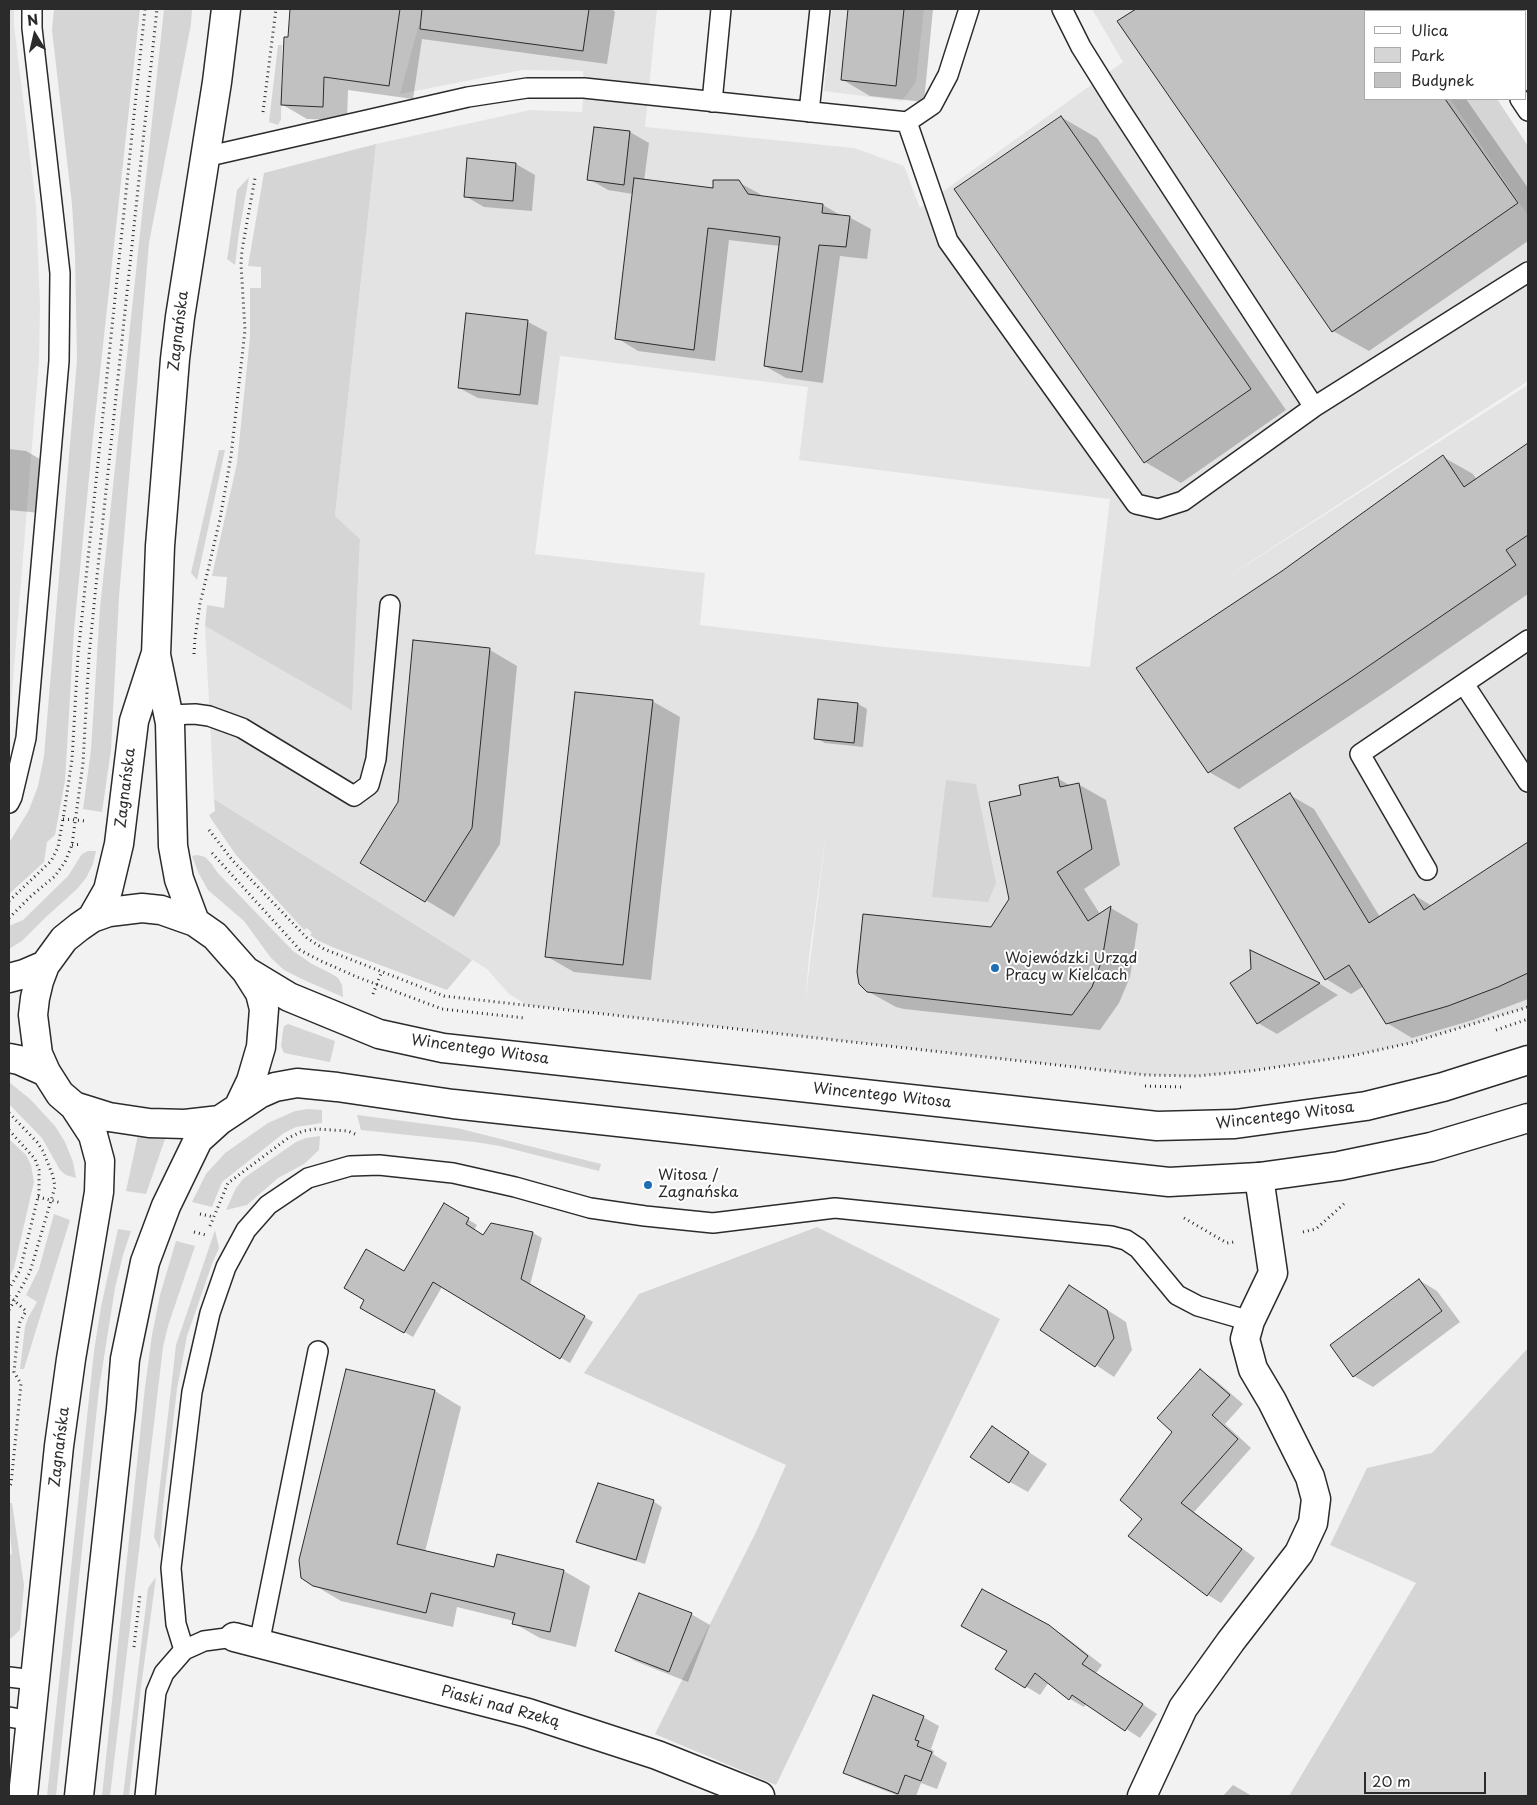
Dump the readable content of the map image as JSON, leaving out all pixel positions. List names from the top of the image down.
{
  "streets": {
    "main road": ["Zagnańska", "Wincentego Witosa", "Piaski nad Rzeką"]
  },
  "places": ["Wojewódzki Urząd Pracy w Kielcach", "Witosa / Zagnańska"],
  "legend": ["Ulica", "Park", "Budynek"],
  "scale_bar": "20 m",
  "north": "top"
}
